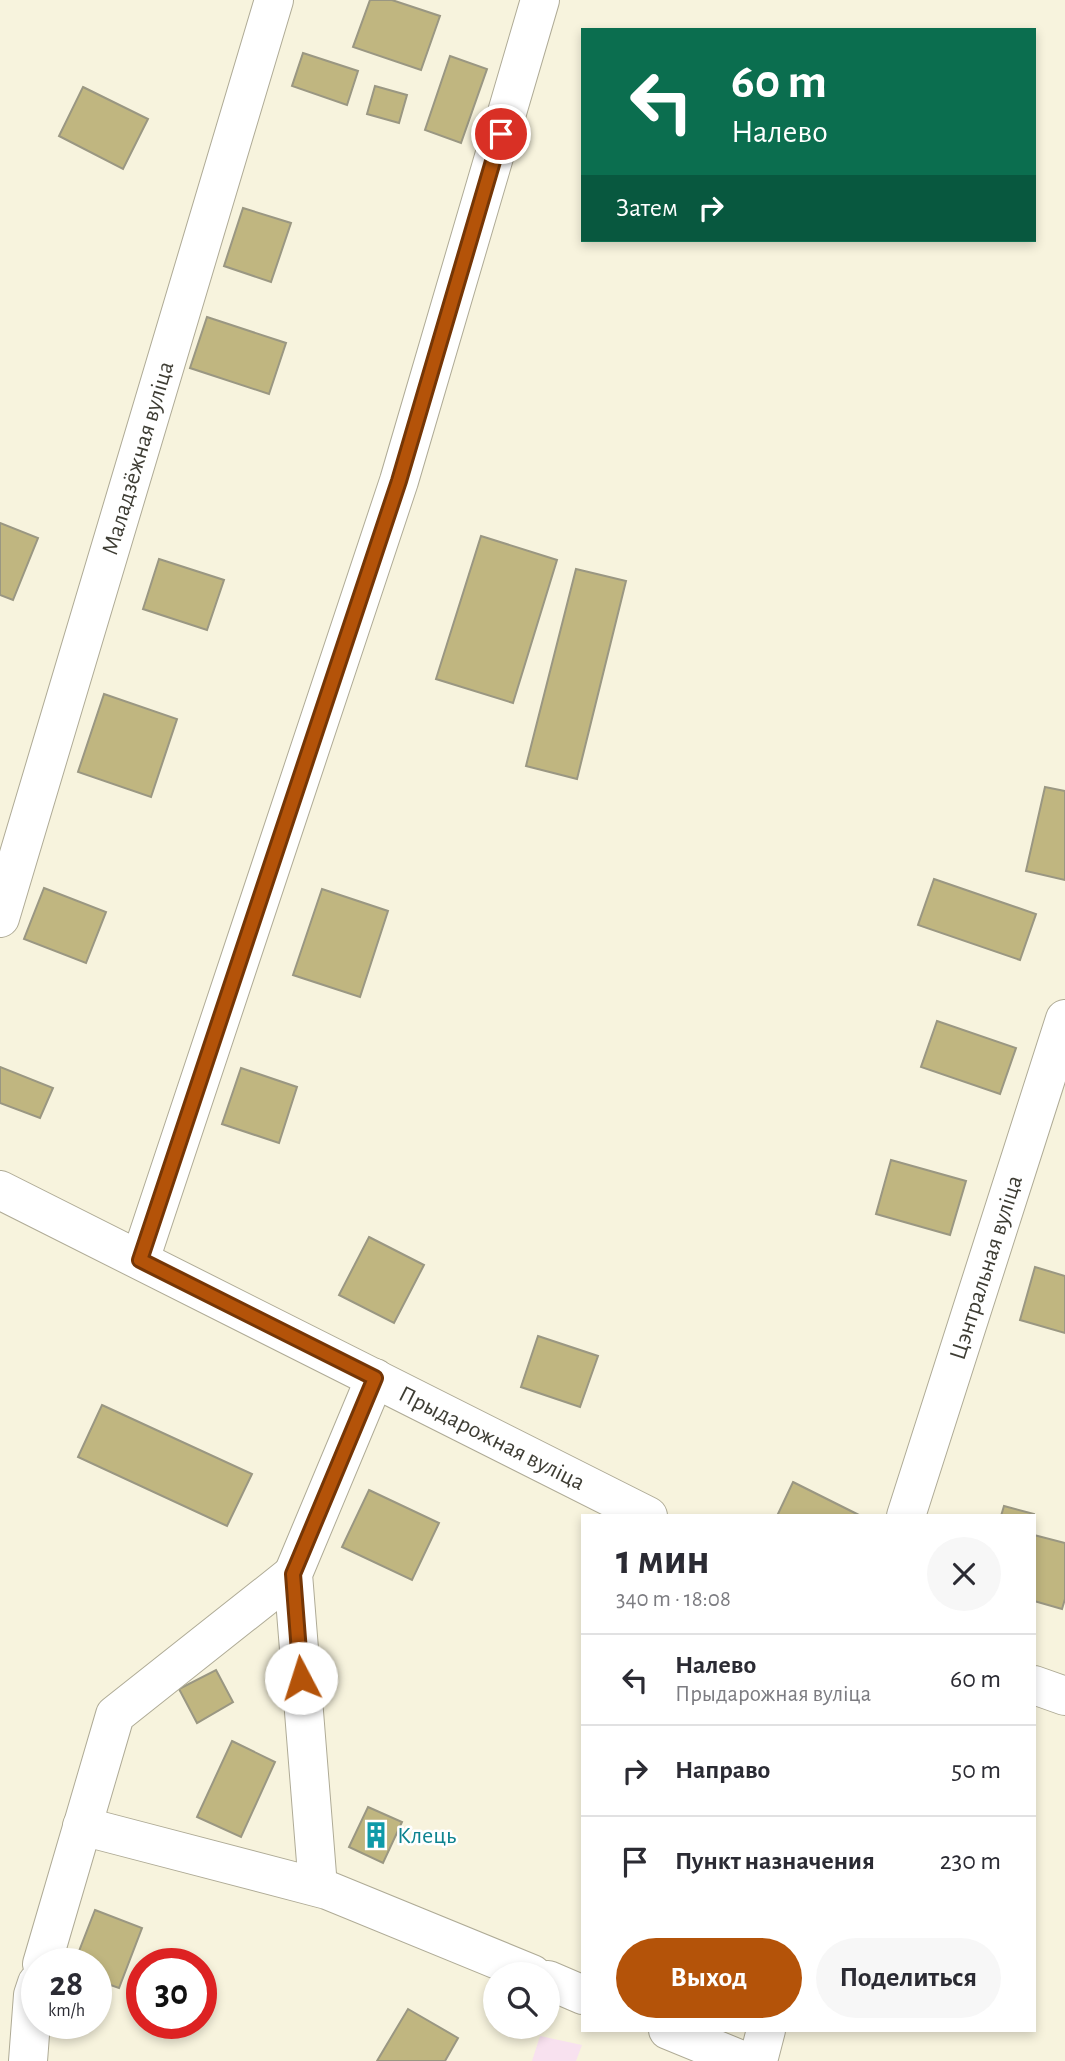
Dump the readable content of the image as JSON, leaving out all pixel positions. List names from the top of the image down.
{
  "streets": {
    "street": ["Маладзёжная вуліца", "Цэнтральная вуліца", "Прыдарожная вуліца"]
  },
  "places": {
    "building": ["Клець"]
  },
  "page": {
    "turn": ["60 m", "Налево"],
    "then": "Затем",
    "heading": ["1 мин", "340 m · 18:08"],
    "list": [
      {
        "name": "Налево",
        "note": "Прыдарожная вуліца",
        "value": "60 m"
      },
      {
        "name": "Направо",
        "value": "50 m"
      },
      {
        "name": "Пункт назначения",
        "value": "230 m"
      }
    ],
    "buttons": ["Выход", "Поделиться"],
    "speed": "28 km/h",
    "limit": "30"
  }
}
